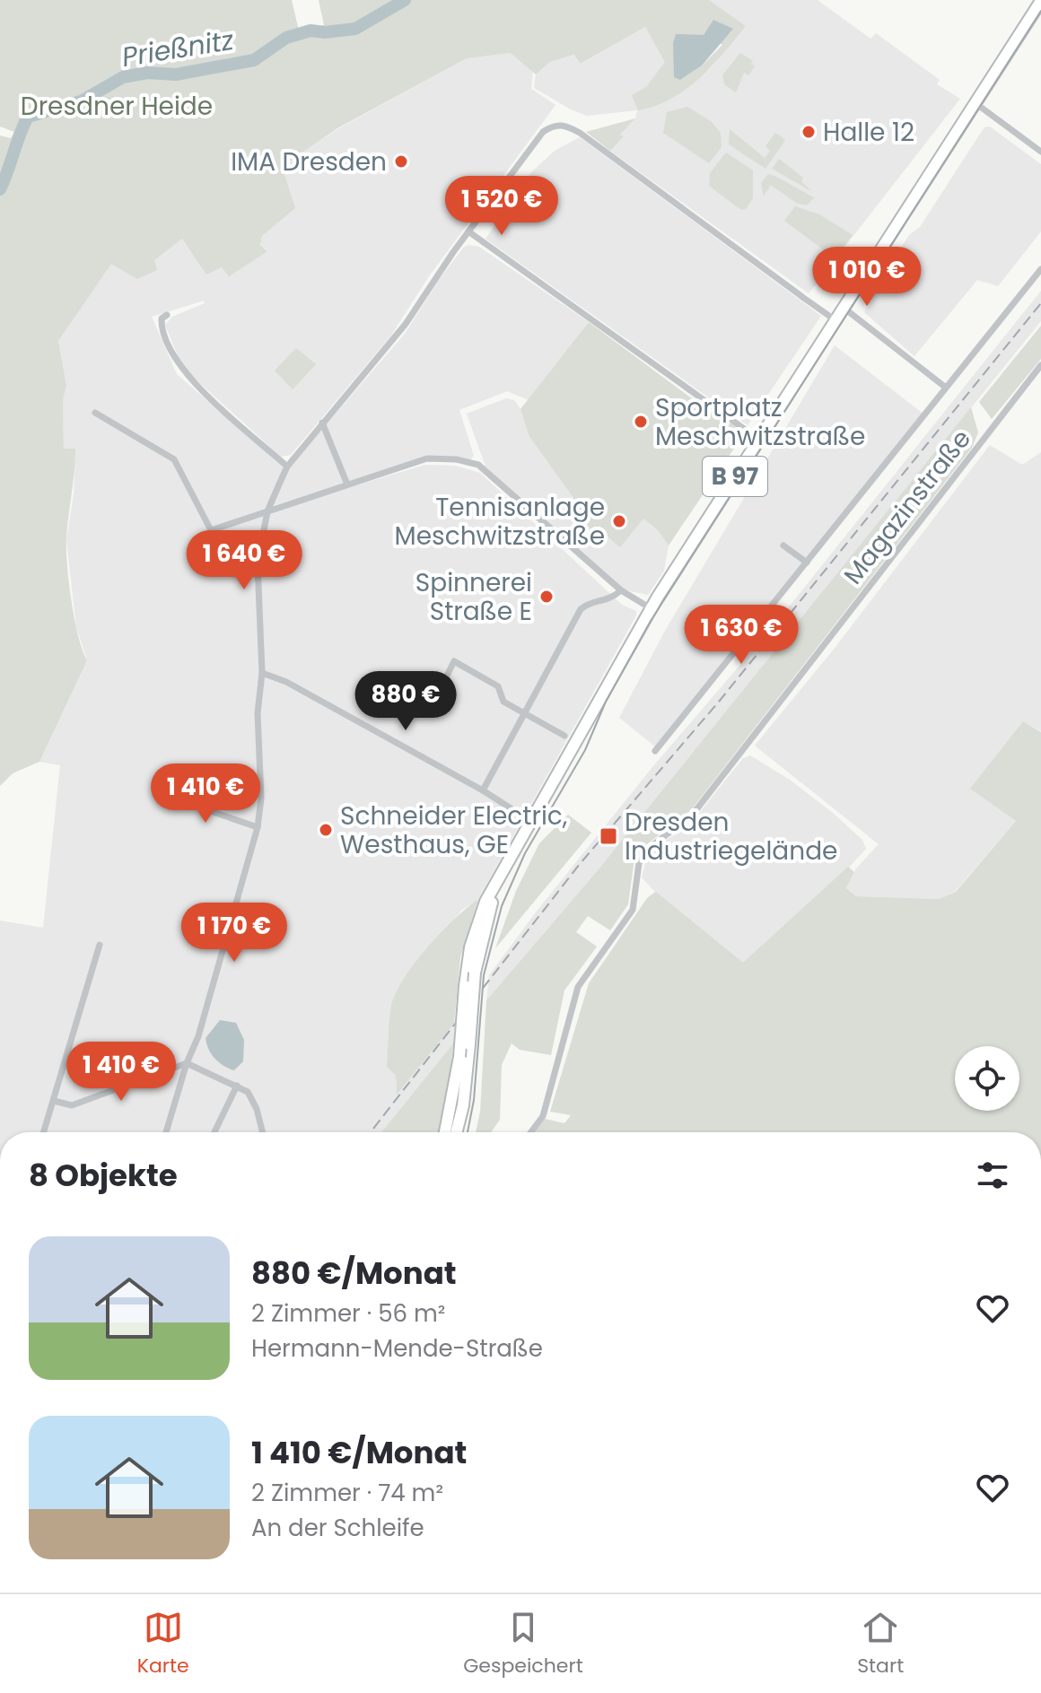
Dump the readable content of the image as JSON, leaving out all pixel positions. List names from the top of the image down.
{
  "streets": {
    "main road": ["B 97"],
    "street": ["Magazinstraße"]
  },
  "water": ["Prießnitz"],
  "parks": ["Dresdner Heide"],
  "places": {
    "other": [
      "Halle 12",
      "IMA Dresden",
      "Sportplatz Meschwitzstraße",
      "Tennisanlage Meschwitzstraße",
      "Spinnerei Straße E",
      "Schneider Electric, Westhaus, GE"
    ],
    "transit": ["Dresden Industriegelände"]
  },
  "page": {
    "price": [
      "1 520 €",
      "1 010 €",
      "1 640 €",
      "1 630 €",
      "880 €",
      "1 410 €",
      "1 170 €",
      "1 410 €"
    ],
    "heading": "8 Objekte",
    "list": [
      {
        "name": "880 €/Monat",
        "note": "2 Zimmer · 56 m² · Hermann-Mende-Straße"
      },
      {
        "name": "1 410 €/Monat",
        "note": "2 Zimmer · 74 m² · An der Schleife"
      }
    ],
    "tabs": ["Karte", "Gespeichert", "Start"]
  }
}
